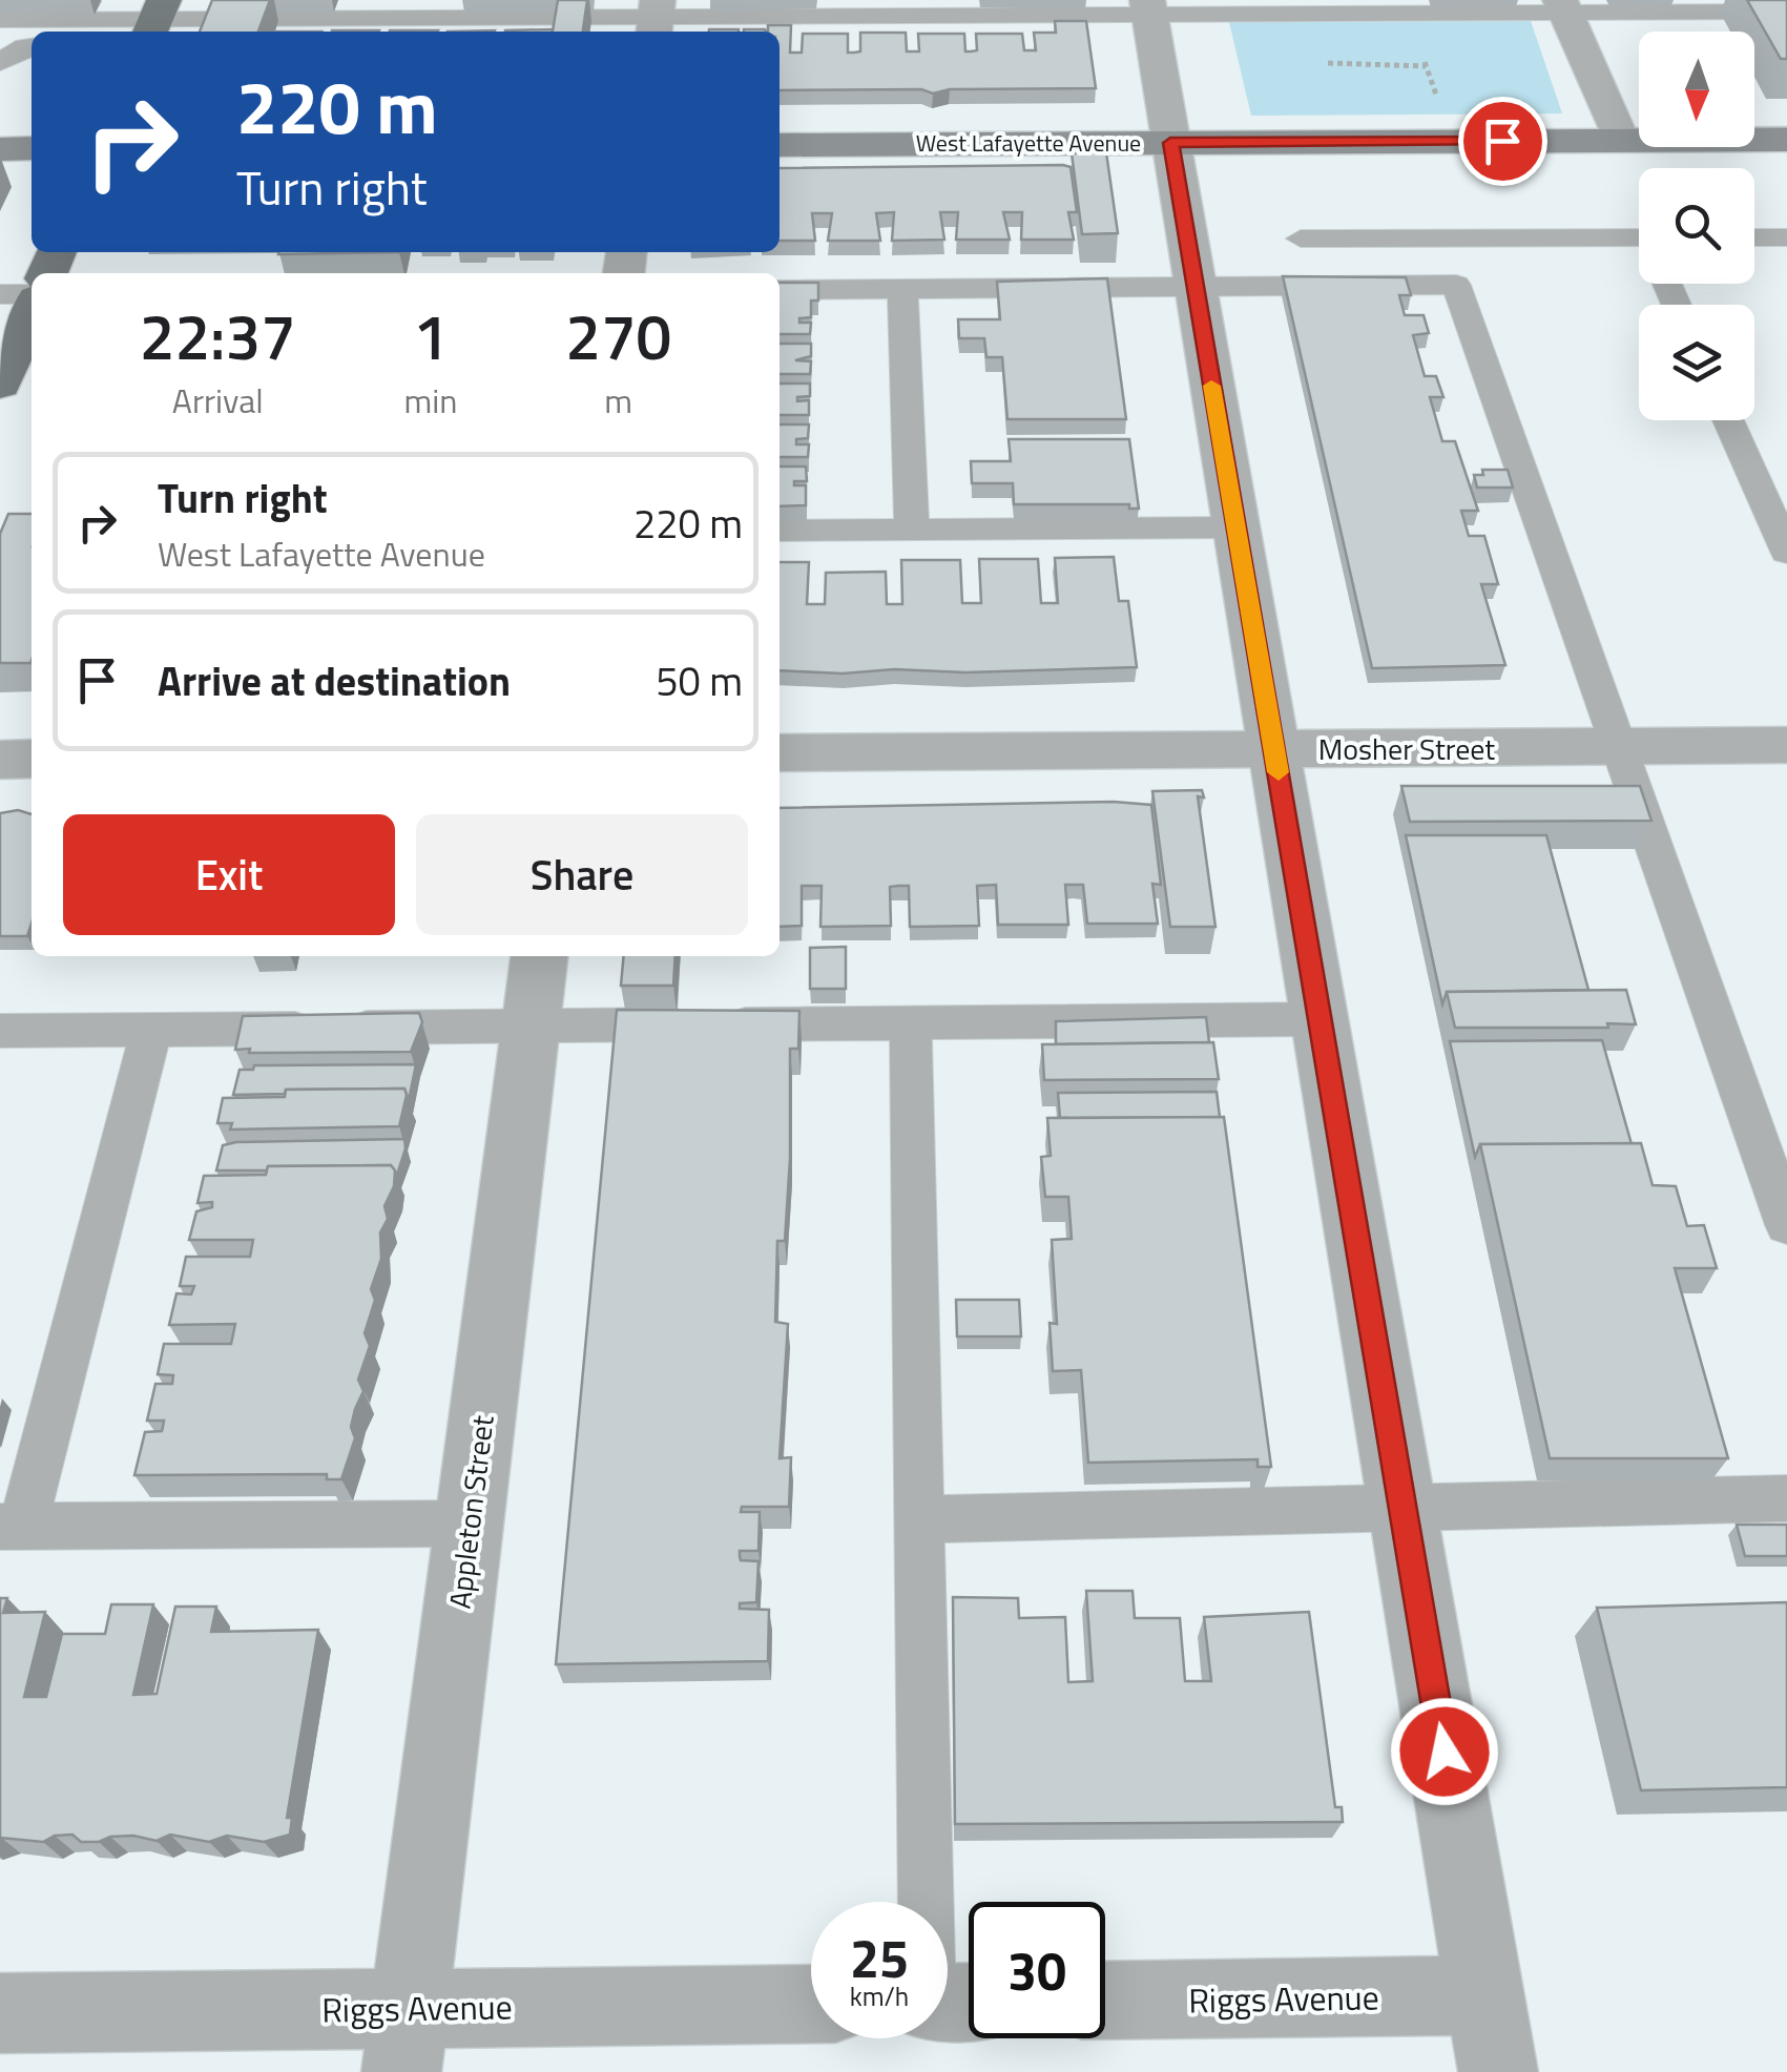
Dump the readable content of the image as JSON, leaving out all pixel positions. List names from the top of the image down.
{
  "streets": {
    "main road": ["West Lafayette Avenue"],
    "street": ["Mosher Street", "Appleton Street", "Riggs Avenue"]
  },
  "crossings": [
    ["Appleton Street", "Riggs Avenue"]
  ],
  "north": "bottom",
  "page": {
    "turn": ["220 m", "Turn right"],
    "eta": [
      "22:37",
      "Arrival",
      "1",
      "min",
      "270",
      "m"
    ],
    "list": [
      {
        "name": "Turn right",
        "note": "West Lafayette Avenue",
        "value": "220 m"
      },
      {
        "name": "Arrive at destination",
        "value": "50 m"
      }
    ],
    "buttons": ["Exit", "Share"],
    "speed": "25 km/h",
    "limit": "30"
  }
}
